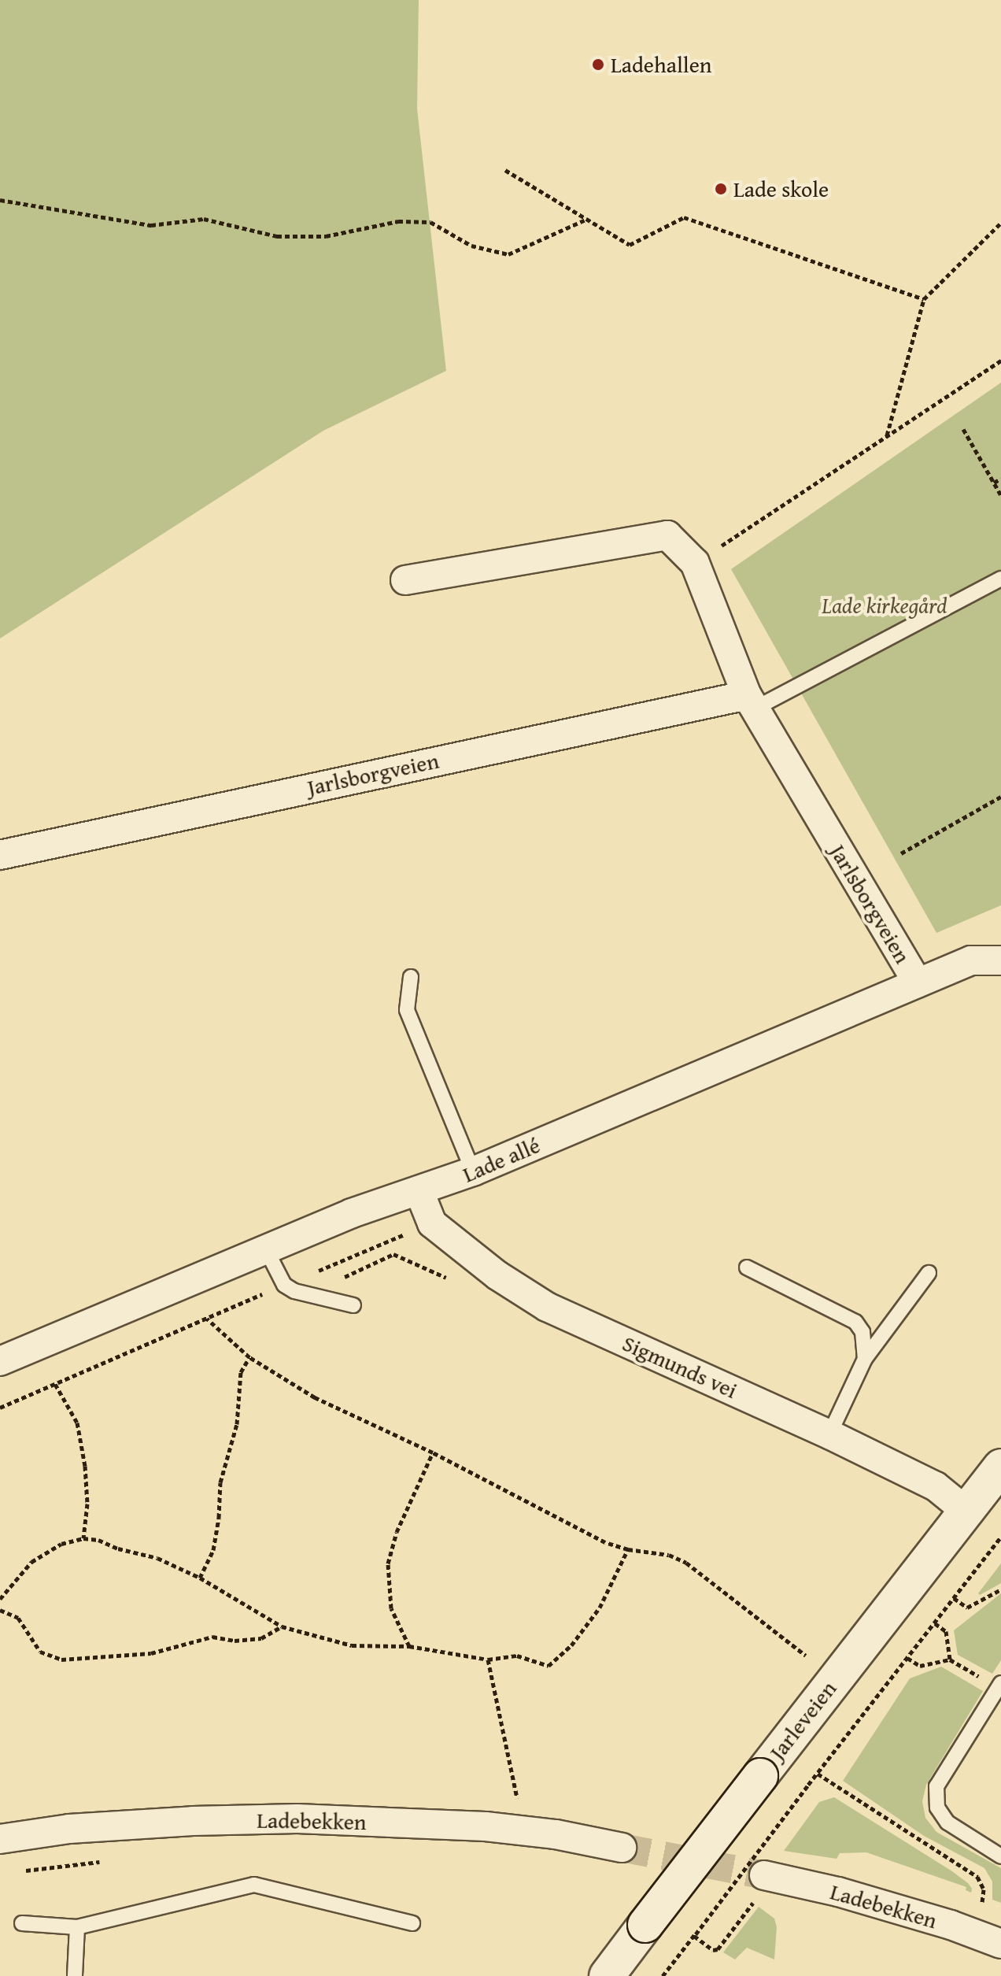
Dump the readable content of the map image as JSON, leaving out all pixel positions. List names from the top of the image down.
{
  "streets": {
    "main road": ["Jarleveien"],
    "street": [
      "Jarlsborgveien",
      "Lade allé",
      "Sigmunds vei",
      "Ladebekken"
    ]
  },
  "crossings": [
    ["Jarlsborgveien", "Lade allé"],
    ["Lade allé", "Sigmunds vei"],
    ["Sigmunds vei", "Jarleveien"]
  ],
  "parks": ["Lade kirkegård"],
  "places": ["Ladehallen", "Lade skole"]
}
